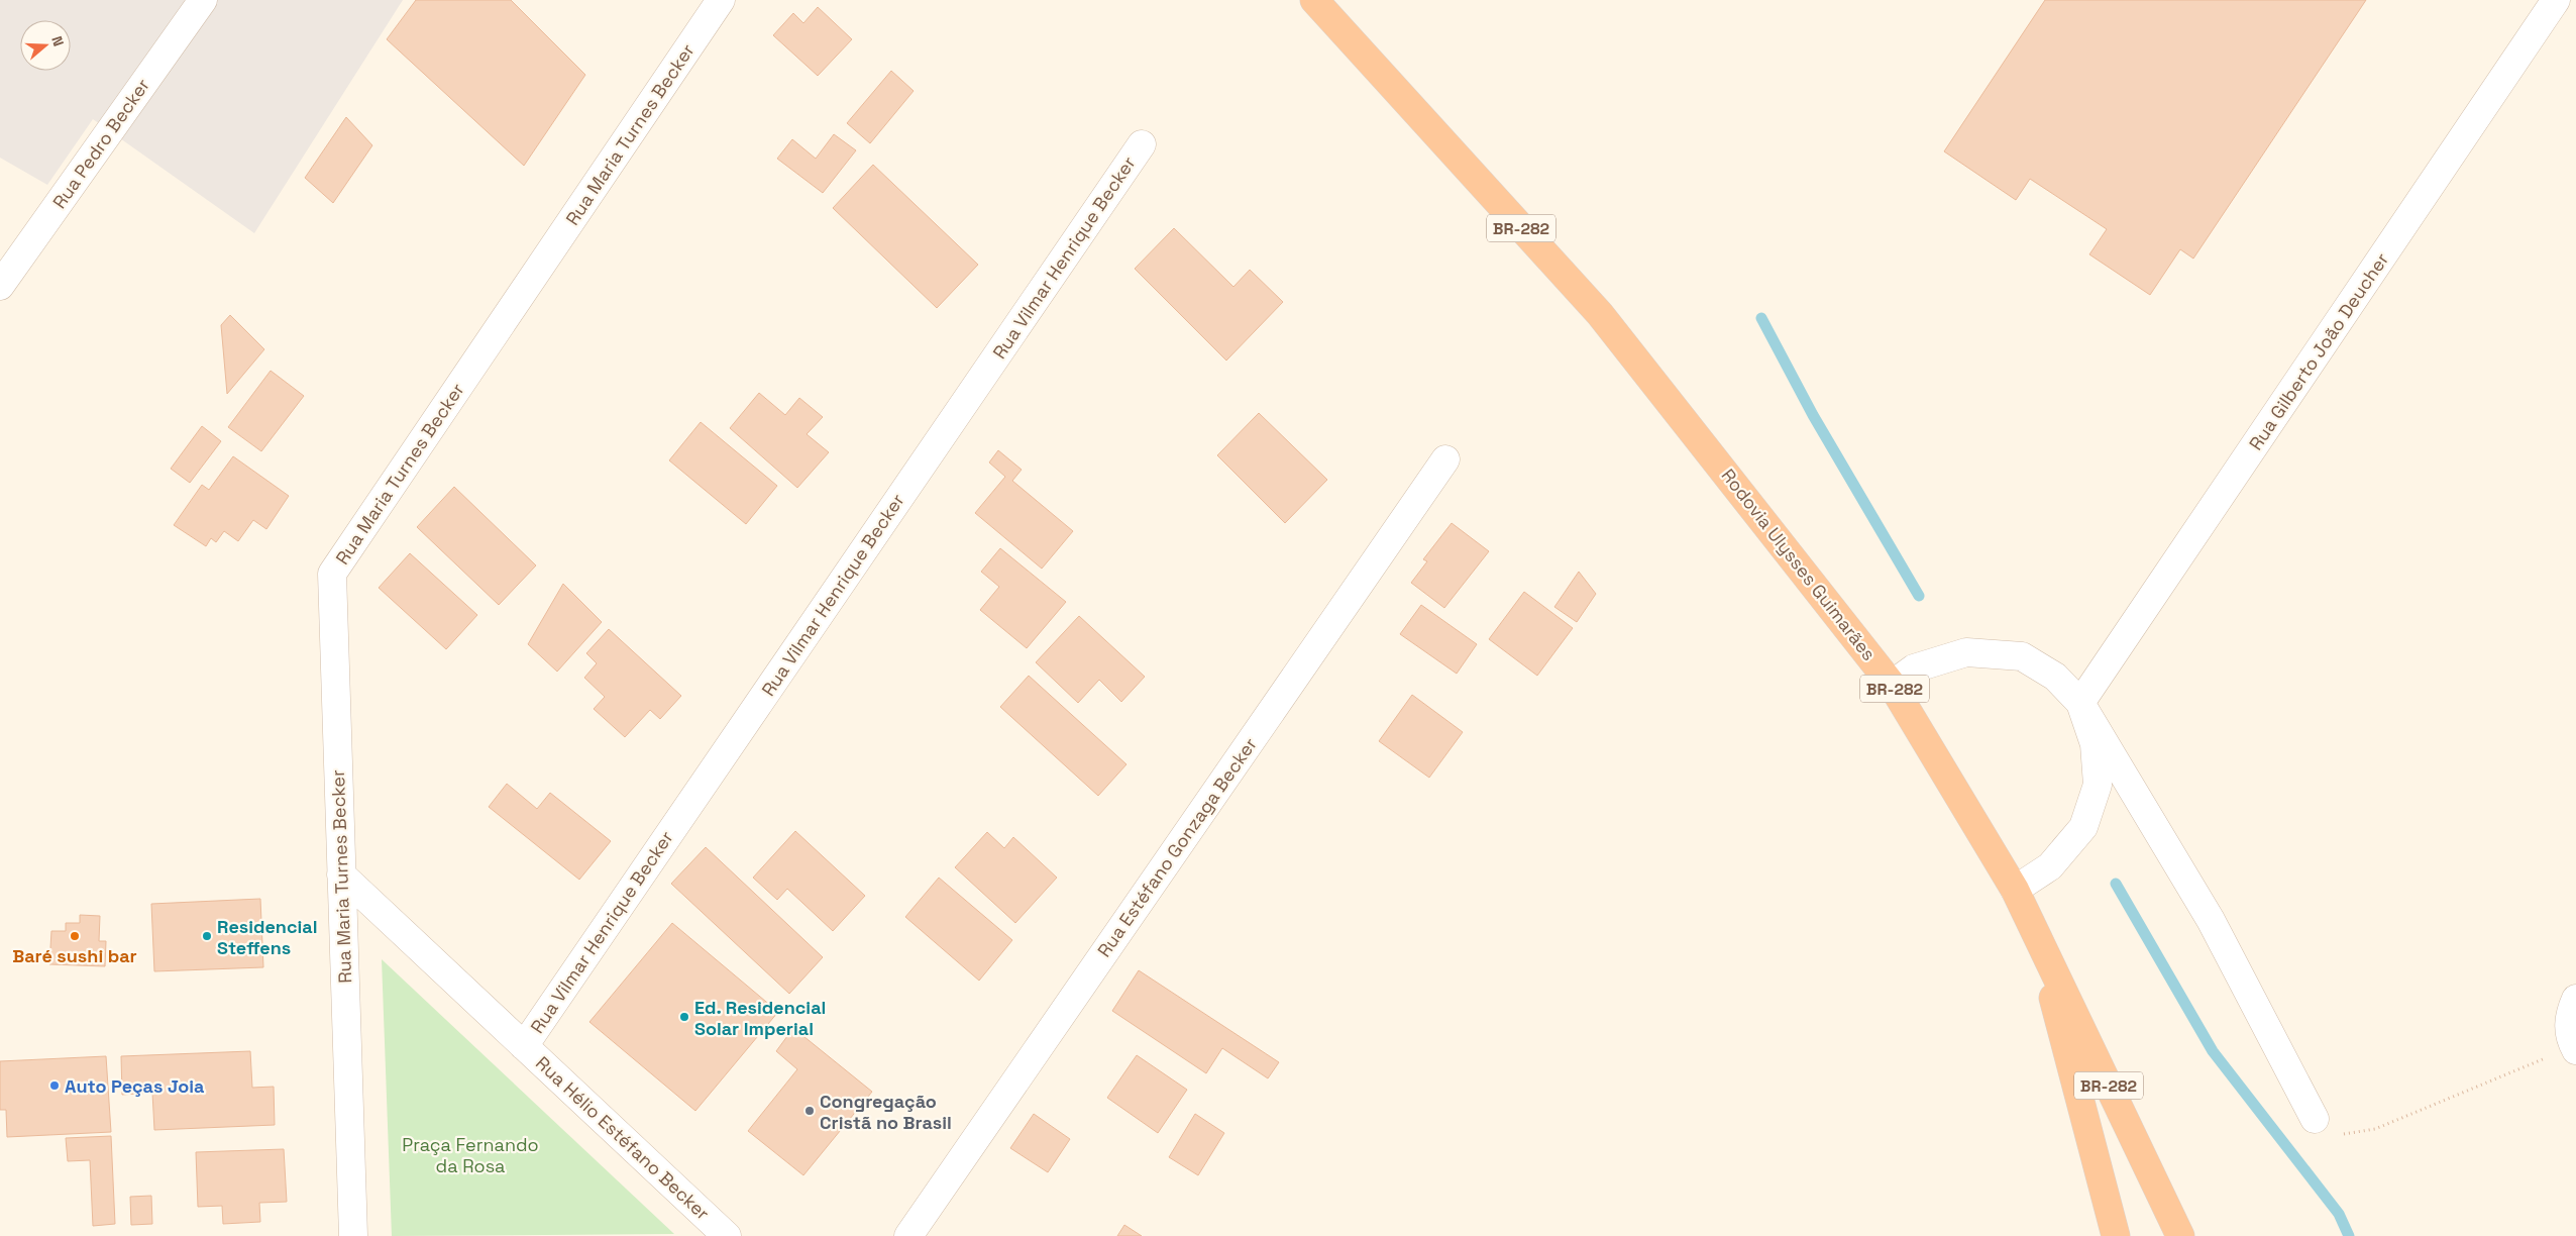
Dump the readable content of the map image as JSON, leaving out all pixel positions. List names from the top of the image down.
{
  "streets": {
    "highway": ["BR-282", "Rodovia Ulysses Guimarães"],
    "street": [
      "Rua Maria Turnes Becker",
      "Rua Pedro Becker",
      "Rua Vilmar Henrique Becker",
      "Rua Gilberto João Deucher",
      "Rua Estéfano Gonzaga Becker",
      "Rua Hélio Estéfano Becker"
    ]
  },
  "crossings": [
    ["Rua Maria Turnes Becker", "Rua Hélio Estéfano Becker"],
    ["Rua Vilmar Henrique Becker", "Rua Hélio Estéfano Becker"]
  ],
  "parks": ["Praça Fernando da Rosa"],
  "places": [
    "Baré sushi bar",
    "Residencial Steffens",
    "Ed. Residencial Solar Imperial",
    "Auto Peças Joia",
    "Congregação Cristã no Brasil"
  ],
  "north": "right"
}
